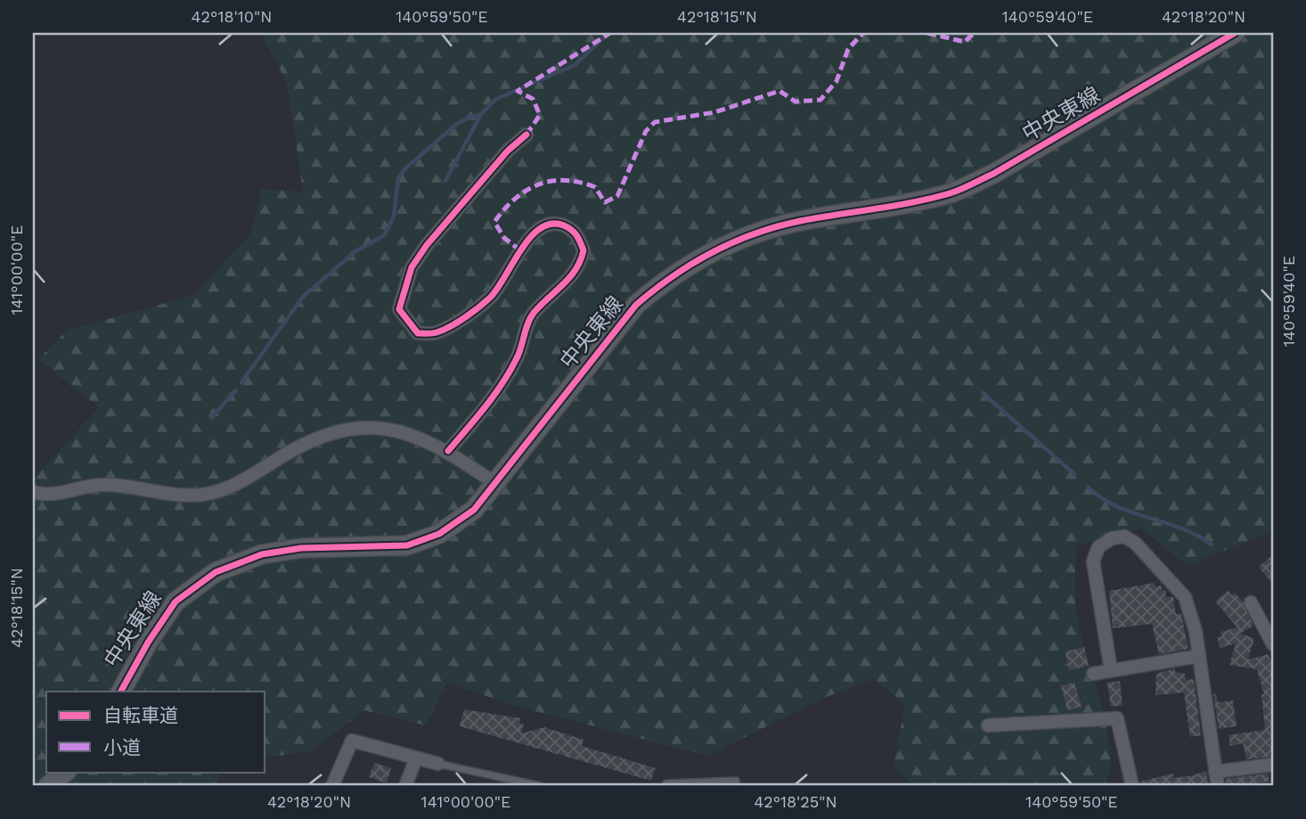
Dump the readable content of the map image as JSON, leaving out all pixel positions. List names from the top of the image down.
{
  "streets": {
    "street": ["中央東線"]
  },
  "legend": ["自転車道", "小道"],
  "coordinates": [
    "42°18'10\"N",
    "140°59'50\"E",
    "42°18'15\"N",
    "140°59'40\"E",
    "42°18'20\"N",
    "141°00'00\"E",
    "42°18'25\"N"
  ]
}
